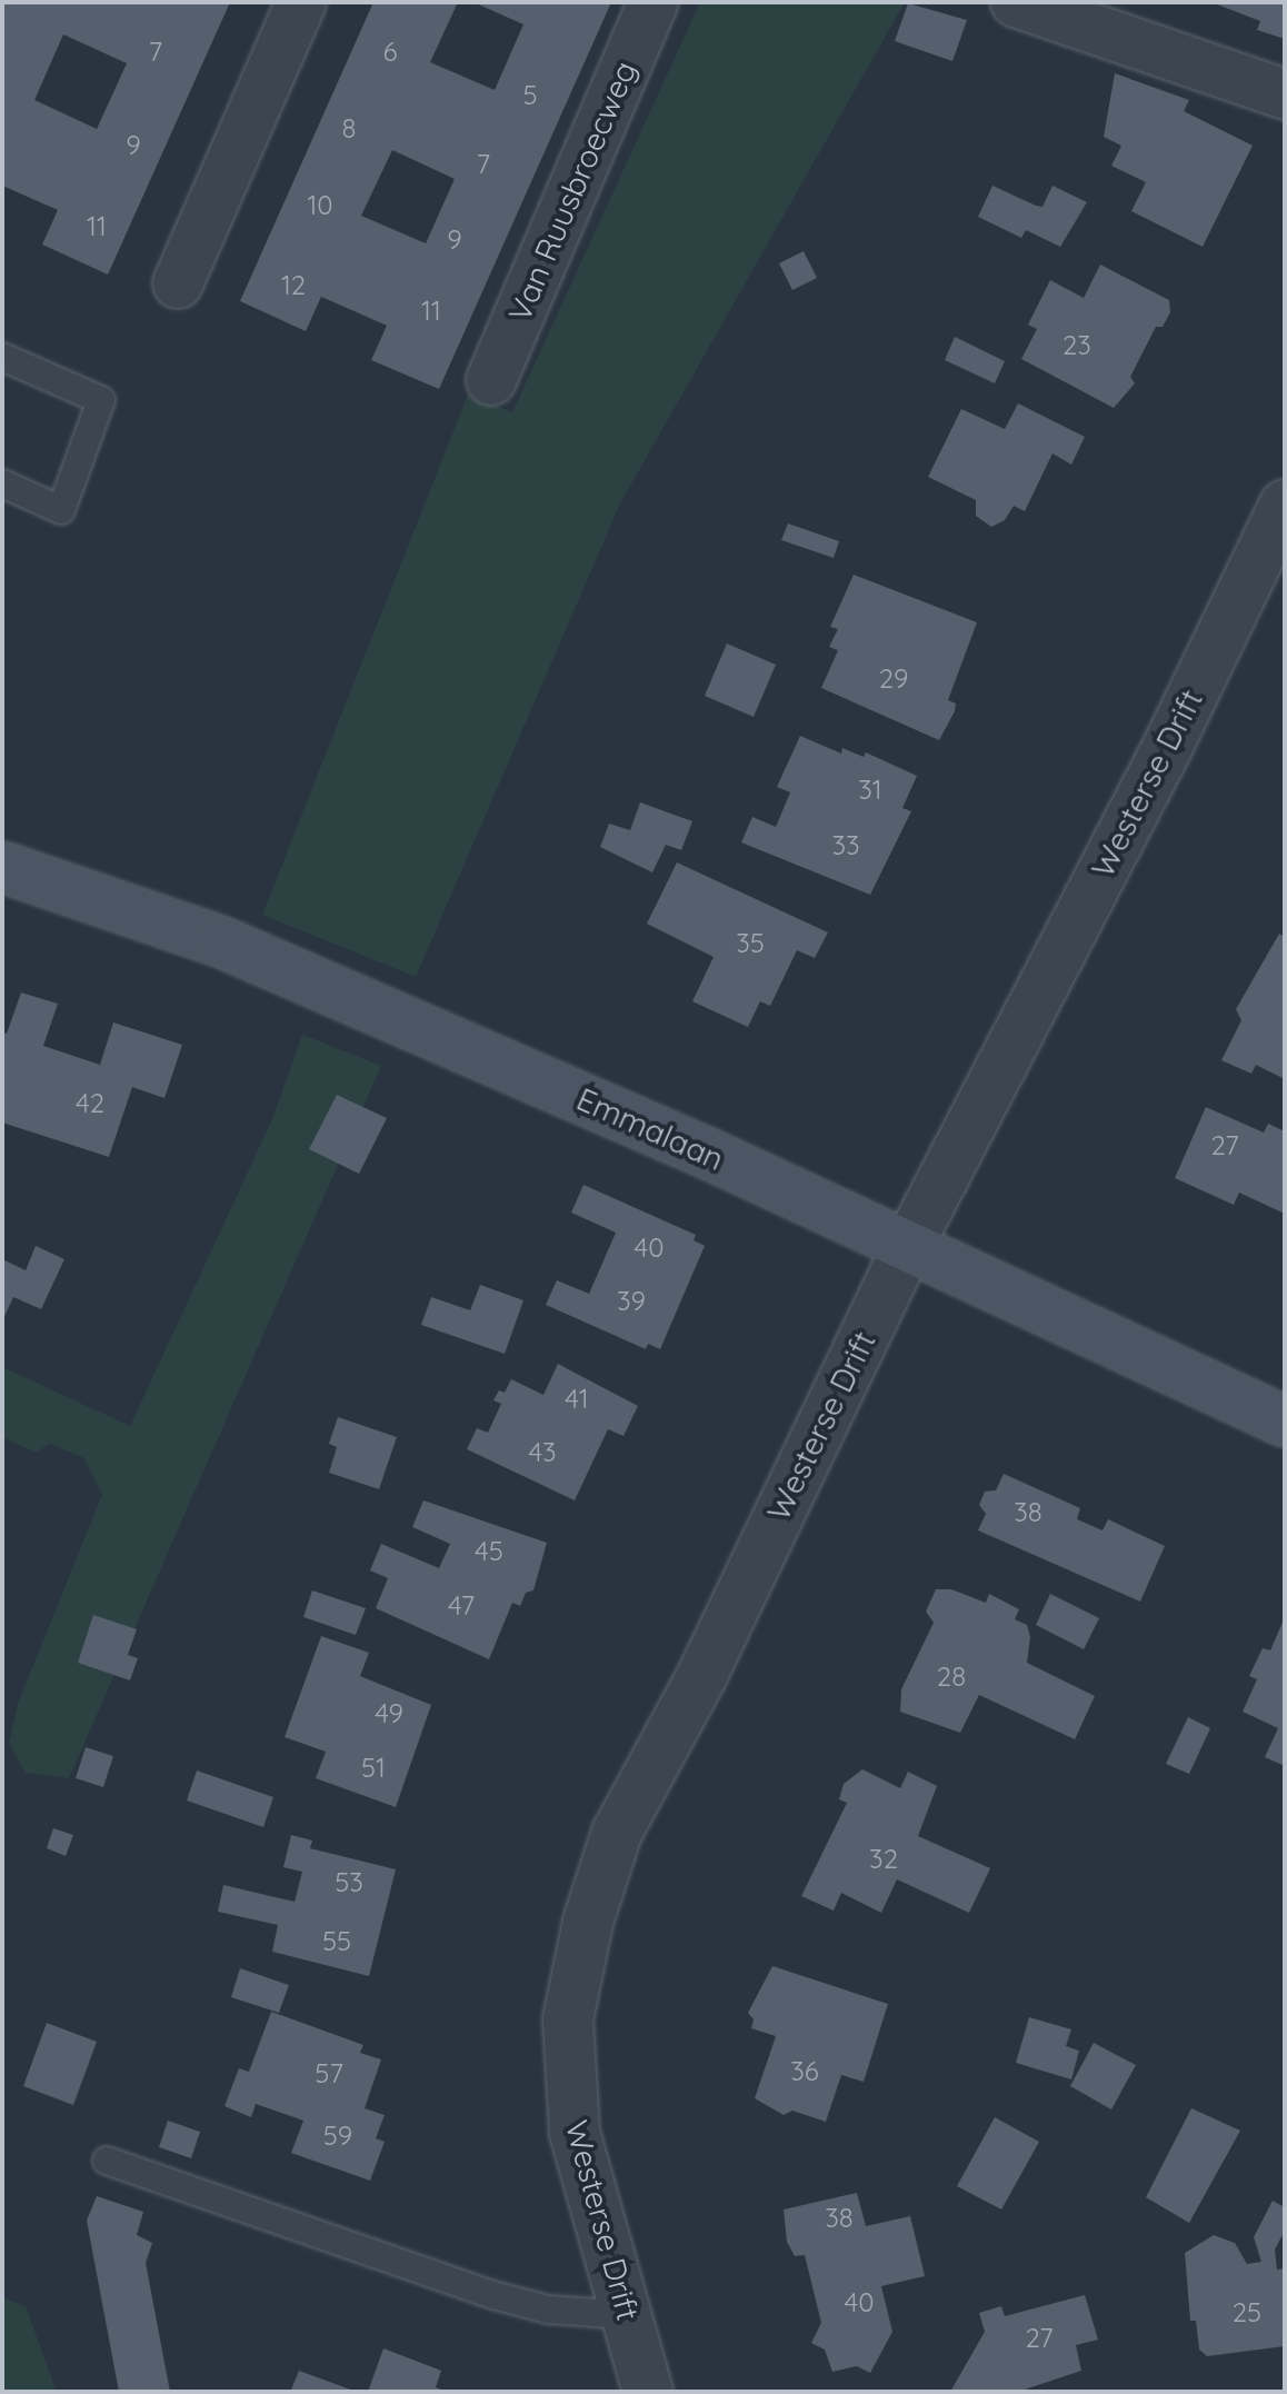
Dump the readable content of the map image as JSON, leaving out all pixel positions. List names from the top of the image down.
{
  "streets": {
    "main road": ["Emmalaan"],
    "street": ["Van Ruusbroecweg", "Westerse Drift"]
  },
  "crossings": [
    ["Westerse Drift", "Emmalaan"]
  ],
  "house_numbers": [
    "7",
    "6",
    "5",
    "8",
    "9",
    "7",
    "10",
    "11",
    "9",
    "12",
    "11",
    "23",
    "29",
    "31",
    "33",
    "35",
    "42",
    "27",
    "40",
    "39",
    "41",
    "43",
    "38",
    "45",
    "47",
    "28",
    "49",
    "51",
    "32",
    "53",
    "55",
    "36",
    "57",
    "59",
    "38",
    "40",
    "25",
    "27"
  ]
}
